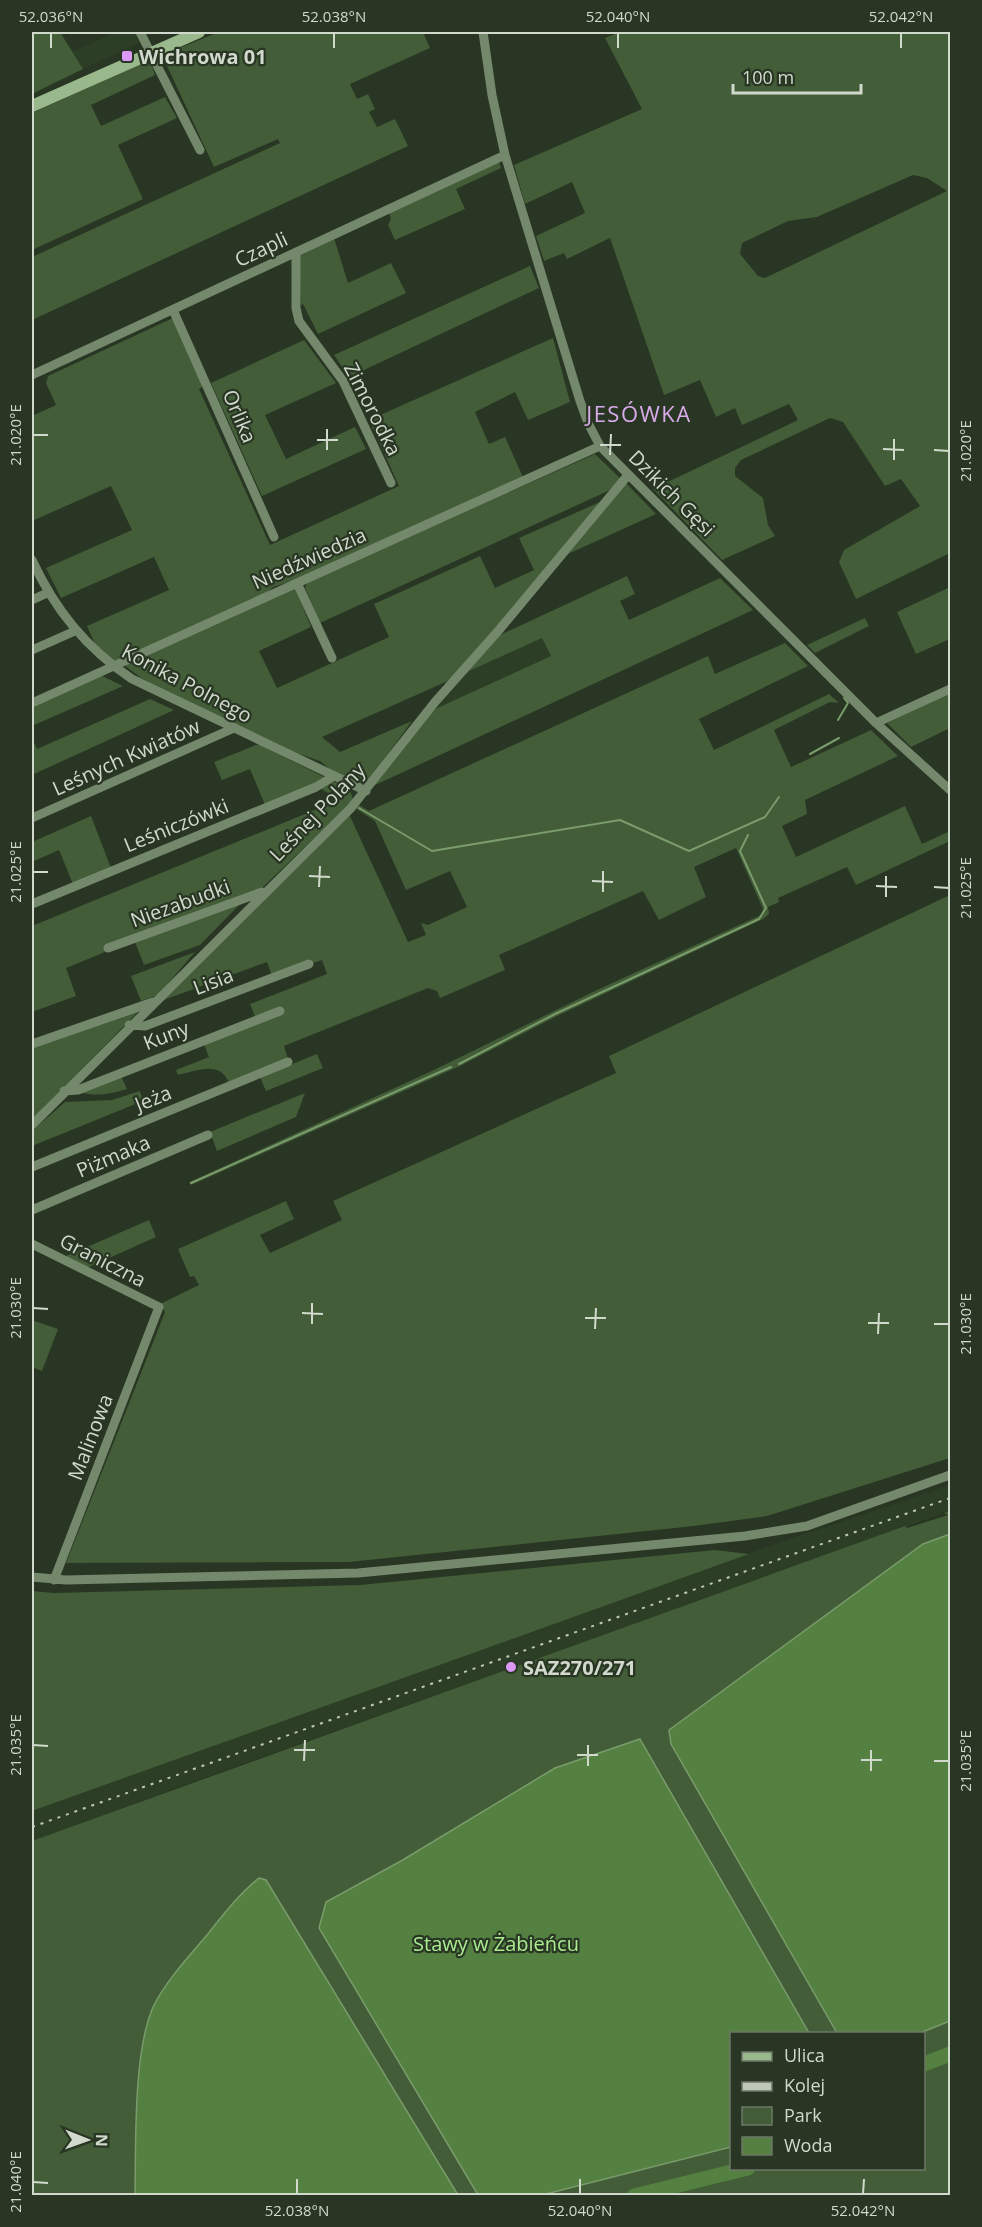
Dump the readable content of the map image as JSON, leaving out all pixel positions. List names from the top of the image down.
{
  "streets": {
    "street": [
      "Czapli",
      "Zimorodka",
      "Orlika",
      "Dzikich Gęsi",
      "Niedźwiedzia",
      "Konika Polnego",
      "Leśnych Kwiatów",
      "Leśnej Polany",
      "Leśniczówki",
      "Niezabudki",
      "Lisia",
      "Kuny",
      "Jeża",
      "Piżmaka",
      "Graniczna",
      "Malinowa"
    ]
  },
  "crossings": [
    ["Czapli", "Zimorodka"],
    ["Czapli", "Orlika"],
    ["Czapli", "Dzikich Gęsi"],
    ["Dzikich Gęsi", "Niedźwiedzia"],
    ["Dzikich Gęsi", "Leśnej Polany"],
    ["Niedźwiedzia", "Konika Polnego"],
    ["Konika Polnego", "Leśnych Kwiatów"],
    ["Konika Polnego", "Leśnej Polany"],
    ["Konika Polnego", "Leśniczówki"],
    ["Leśnej Polany", "Niezabudki"],
    ["Leśnej Polany", "Lisia"],
    ["Leśnej Polany", "Kuny"],
    ["Graniczna", "Malinowa"]
  ],
  "districts": ["JESÓWKA"],
  "parks": ["Stawy w Żabieńcu"],
  "places": {
    "transit": ["Wichrowa 01"],
    "other": ["SAZ270/271"]
  },
  "legend": [
    "Ulica",
    "Kolej",
    "Park",
    "Woda"
  ],
  "scale_bar": "100 m",
  "north": "right",
  "coordinates": [
    "52.036°N",
    "52.038°N",
    "52.040°N",
    "52.042°N",
    "21.020°E",
    "21.025°E",
    "21.030°E",
    "21.035°E",
    "21.040°E"
  ]
}
